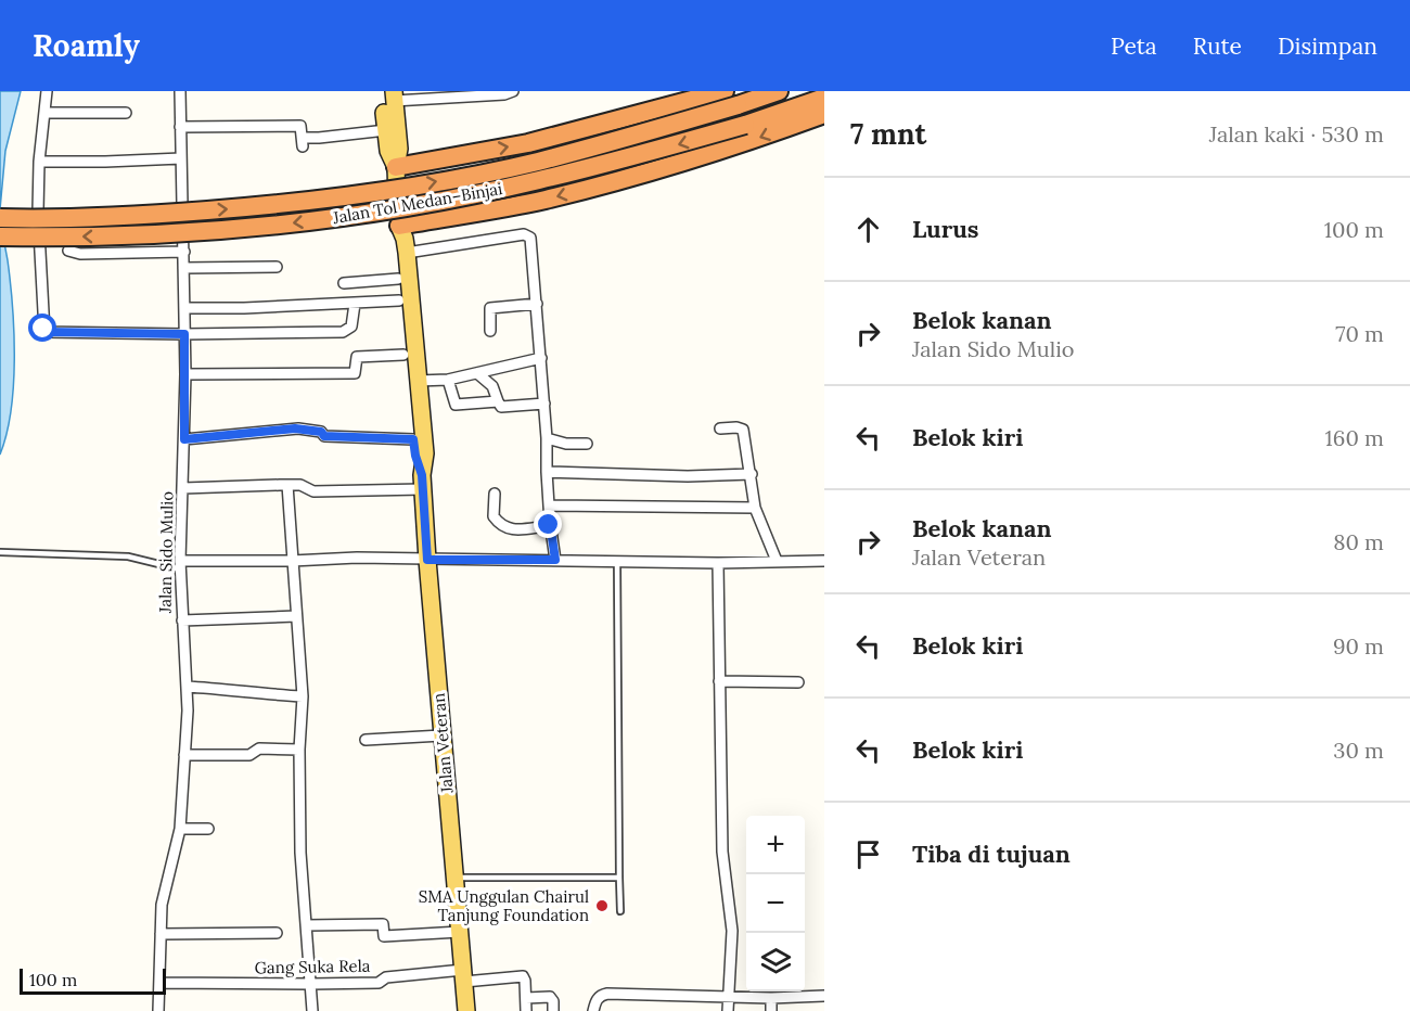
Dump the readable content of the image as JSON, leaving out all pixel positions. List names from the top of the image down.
{
  "streets": {
    "highway": ["Jalan Tol Medan–Binjai"],
    "main road": ["Jalan Veteran"],
    "street": ["Jalan Sido Mulio", "Gang Suka Rela"]
  },
  "crossings": [
    ["Jalan Sido Mulio", "Gang Suka Rela"],
    ["Jalan Veteran", "Gang Suka Rela"]
  ],
  "places": ["SMA Unggulan Chairul Tanjung Foundation"],
  "scale_bar": "100 m",
  "page": {
    "header": "Roamly",
    "nav": ["Peta", "Rute", "Disimpan"],
    "heading": ["7 mnt", "Jalan kaki · 530 m"],
    "list": [
      ["Lurus", "100 m"],
      ["Belok kanan", "Jalan Sido Mulio", "70 m"],
      ["Belok kiri", "160 m"],
      ["Belok kanan", "Jalan Veteran", "80 m"],
      ["Belok kiri", "90 m"],
      ["Belok kiri", "30 m"],
      "Tiba di tujuan"
    ],
    "map_buttons": ["+", "−"],
    "scale": "100 m"
  }
}
